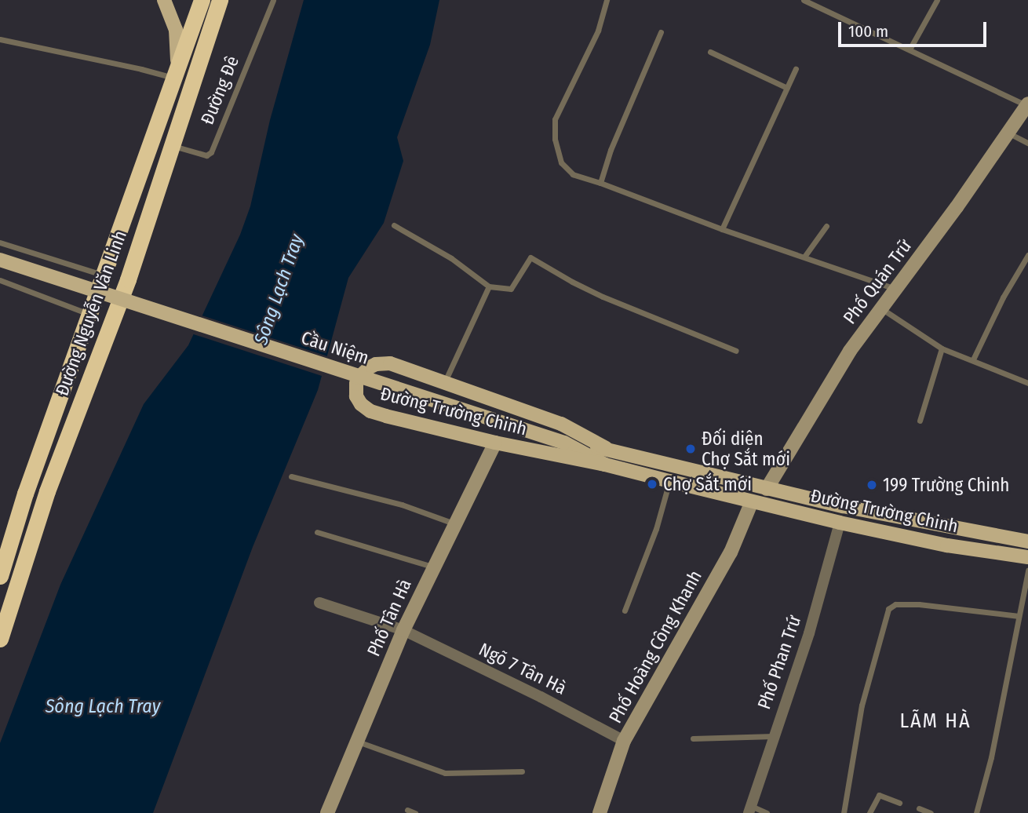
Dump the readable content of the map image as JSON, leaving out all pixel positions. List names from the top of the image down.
{
  "streets": {
    "highway": ["Đường Nguyễn Văn Linh"],
    "main road": ["Cầu Niệm", "Đường Trường Chinh"],
    "street": [
      "Phố Quán Trữ",
      "Phố Tân Hà",
      "Phố Hoàng Công Khanh",
      "Phố Phan Trứ",
      "Ngõ 7 Tân Hà"
    ],
    "lane": ["Đường Đê"]
  },
  "crossings": [
    ["Đường Đê", "Đường Nguyễn Văn Linh"],
    ["Phố Quán Trữ", "Đường Trường Chinh"],
    ["Cầu Niệm", "Đường Trường Chinh"],
    ["Đường Trường Chinh", "Phố Tân Hà"],
    ["Đường Trường Chinh", "Phố Hoàng Công Khanh"],
    ["Đường Trường Chinh", "Phố Phan Trứ"],
    ["Phố Tân Hà", "Ngõ 7 Tân Hà"],
    ["Phố Hoàng Công Khanh", "Ngõ 7 Tân Hà"]
  ],
  "districts": ["LÃM HÀ"],
  "water": ["Sông Lạch Tray"],
  "places": ["Đối diện Chợ Sắt mới", "Chợ Sắt mới", "199 Trường Chinh"],
  "scale_bar": "100 m"
}
